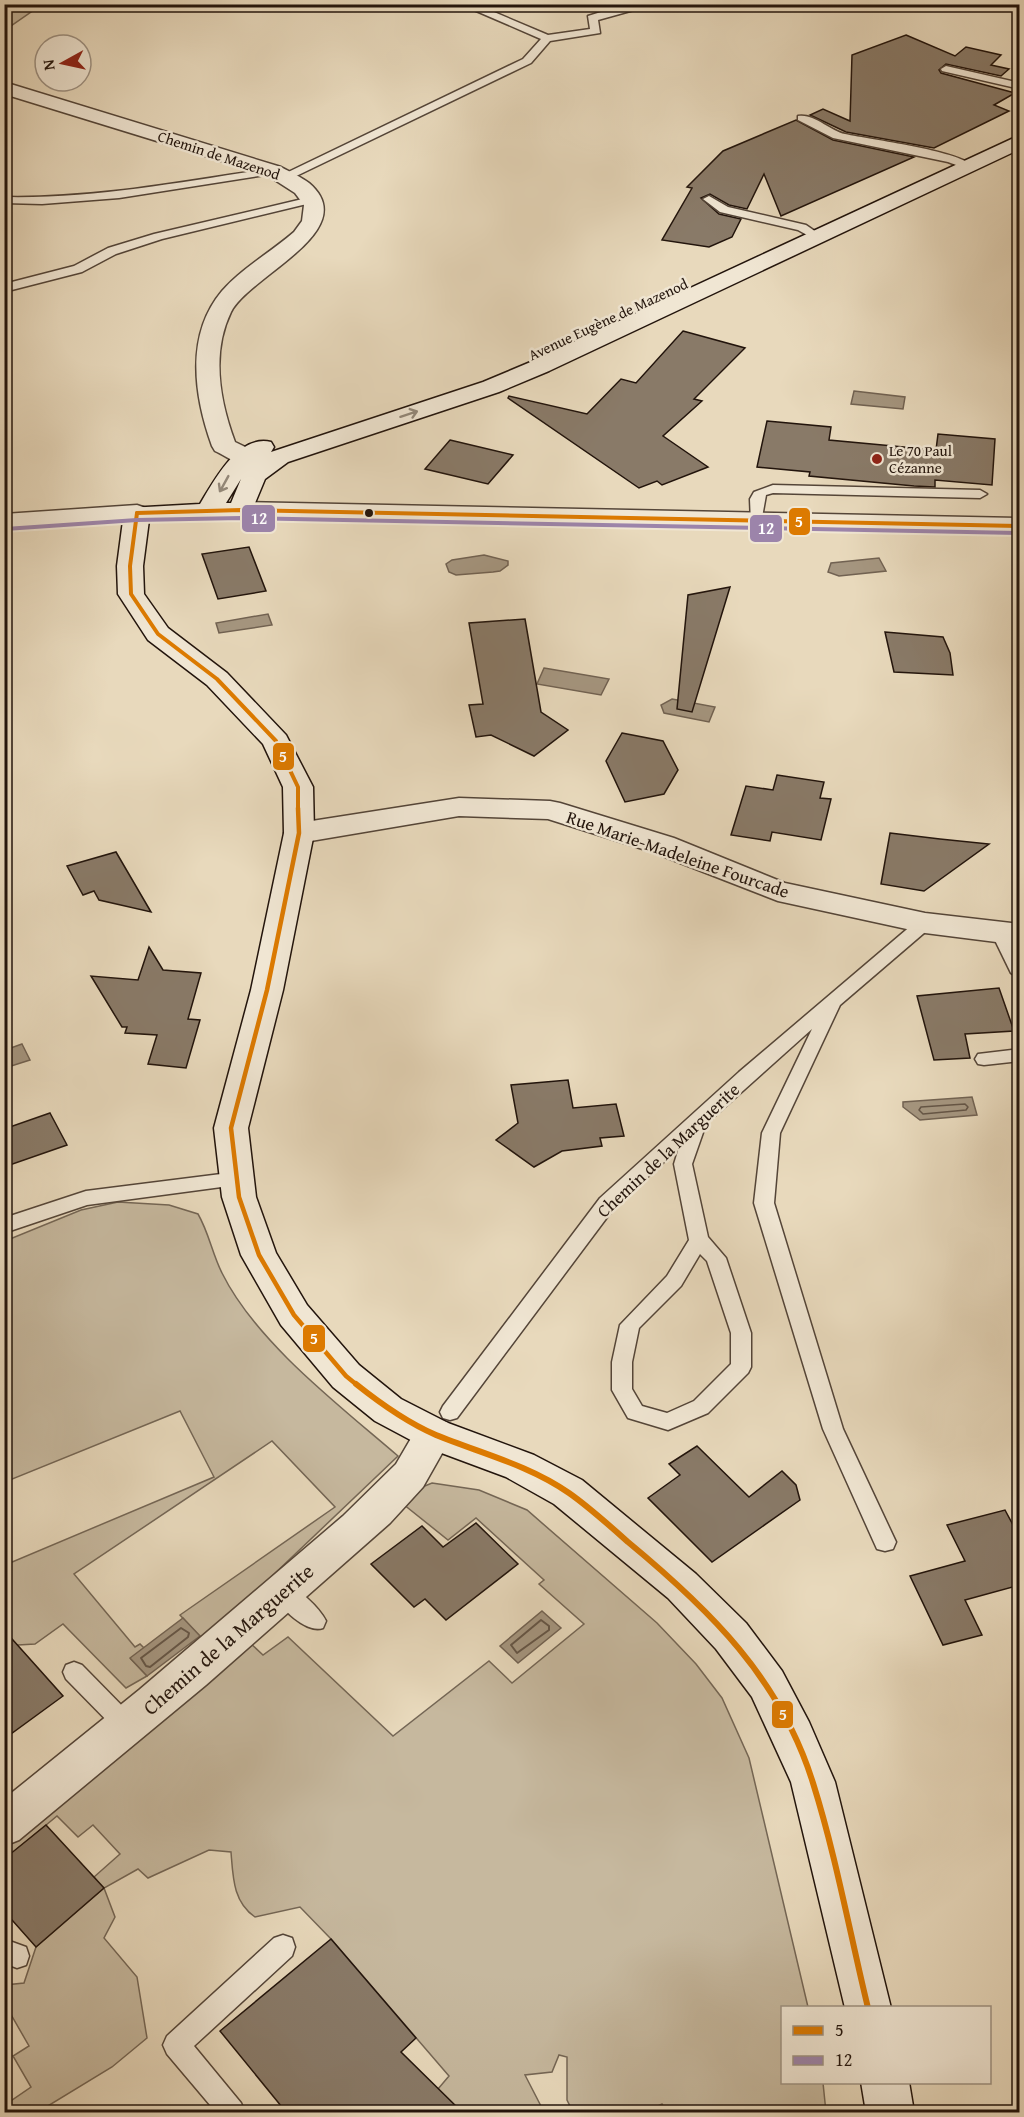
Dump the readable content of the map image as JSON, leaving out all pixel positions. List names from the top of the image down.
{
  "streets": {
    "street": [
      "Chemin de Mazenod",
      "Avenue Eugène de Mazenod",
      "Rue Marie-Madeleine Fourcade",
      "Chemin de la Marguerite"
    ]
  },
  "crossings": [
    ["Rue Marie-Madeleine Fourcade", "Chemin de la Marguerite"]
  ],
  "places": ["Le 70 Paul Cézanne"],
  "lines": ["transit line 5", "transit line 12"],
  "legend": ["5", "12"],
  "north": "left"
}
